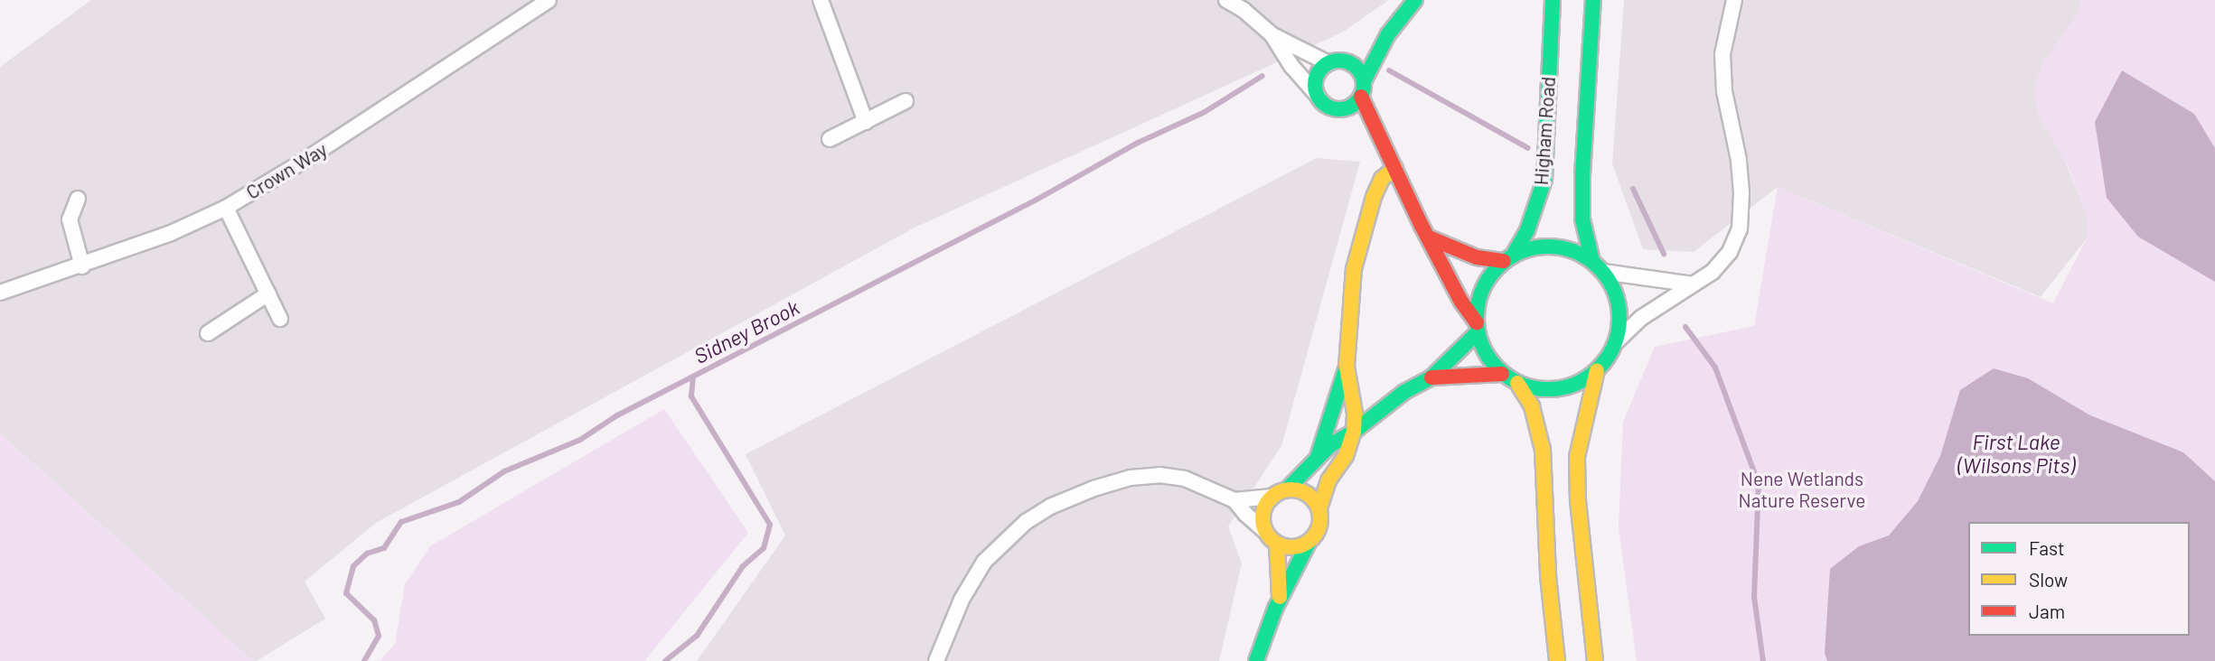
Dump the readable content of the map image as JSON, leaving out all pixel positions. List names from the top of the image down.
{
  "streets": {
    "main road": ["Higham Road"],
    "street": ["Crown Way"]
  },
  "water": ["Sidney Brook", "First Lake (Wilsons Pits)"],
  "parks": ["Nene Wetlands Nature Reserve"],
  "legend": ["Fast", "Slow", "Jam"]
}
